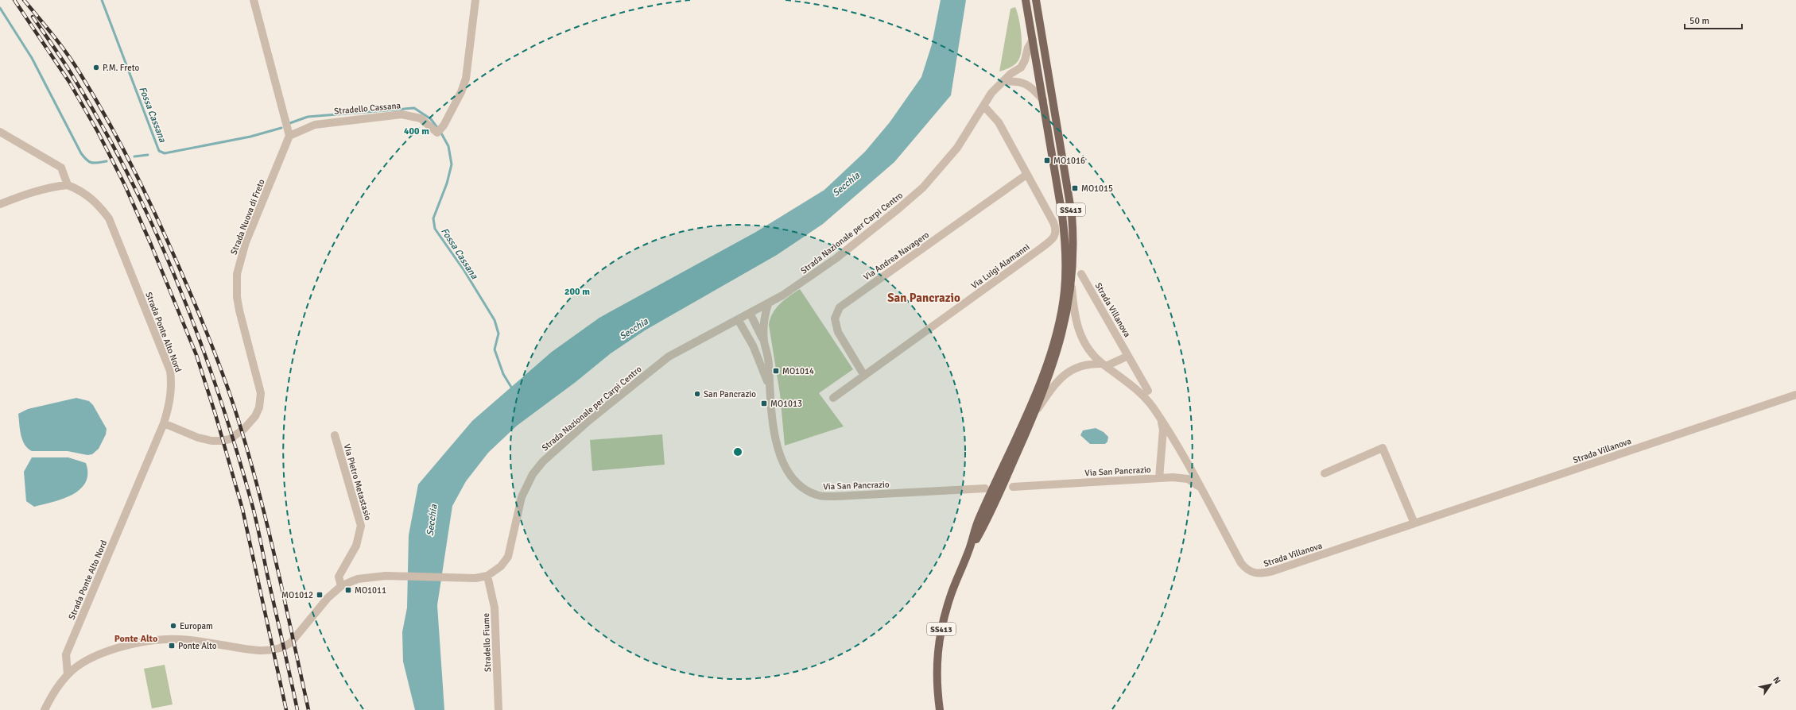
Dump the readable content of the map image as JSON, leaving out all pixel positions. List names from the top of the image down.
{
  "streets": {
    "main road": ["SS413"],
    "street": [
      "Stradello Cassana",
      "Strada Nuova di Freto",
      "Strada Nazionale per Carpi Centro",
      "Via Andrea Navagero",
      "Via Luigi Alamanni",
      "Strada Villanova",
      "Strada Ponte Alto Nord",
      "Via San Pancrazio",
      "Via Pietro Metastasio",
      "Stradello Fiume"
    ]
  },
  "crossings": [
    ["Stradello Cassana", "Strada Nuova di Freto"],
    ["SS413", "Strada Nazionale per Carpi Centro"],
    ["SS413", "Strada Villanova"],
    ["Strada Nuova di Freto", "Strada Ponte Alto Nord"],
    ["Strada Nazionale per Carpi Centro", "Via Luigi Alamanni"],
    ["Strada Nazionale per Carpi Centro", "Strada Ponte Alto Nord"],
    ["Strada Nazionale per Carpi Centro", "Via San Pancrazio"],
    ["Strada Nazionale per Carpi Centro", "Via Pietro Metastasio"],
    ["Strada Nazionale per Carpi Centro", "Stradello Fiume"],
    ["Via Andrea Navagero", "Via Luigi Alamanni"],
    ["Strada Villanova", "Via San Pancrazio"]
  ],
  "districts": ["San Pancrazio", "Ponte Alto"],
  "water": ["Fossa Cassana", "Secchia"],
  "places": {
    "other": ["P.M. Freto", "San Pancrazio", "Europam"],
    "transit": [
      "MO1016",
      "MO1015",
      "MO1014",
      "MO1013",
      "MO1011",
      "MO1012",
      "Ponte Alto"
    ]
  },
  "scale_bar": "50 m",
  "north": "top right",
  "rings": ["400 m", "200 m"]
}
